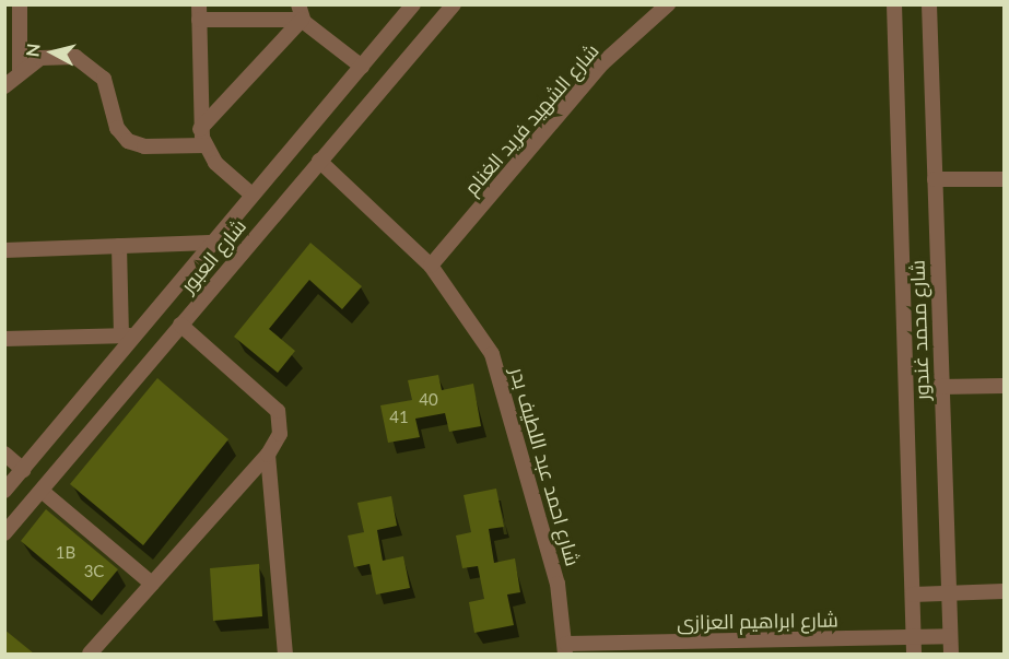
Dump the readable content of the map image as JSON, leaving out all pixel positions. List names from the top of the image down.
{
  "streets": {
    "street": [
      "شارع الشهيد فريد الغنام",
      "شارع العبور",
      "شارع محمد غندور",
      "شارع احمد عبد اللطيف بدر",
      "شارع ابراهيم العزازى"
    ]
  },
  "crossings": [
    ["شارع الشهيد فريد الغنام", "شارع احمد عبد اللطيف بدر"],
    ["شارع العبور", "شارع احمد عبد اللطيف بدر"],
    ["شارع محمد غندور", "شارع ابراهيم العزازى"],
    ["شارع احمد عبد اللطيف بدر", "شارع ابراهيم العزازى"]
  ],
  "house_numbers": [
    "40",
    "41",
    "1B",
    "3C"
  ],
  "north": "left"
}
